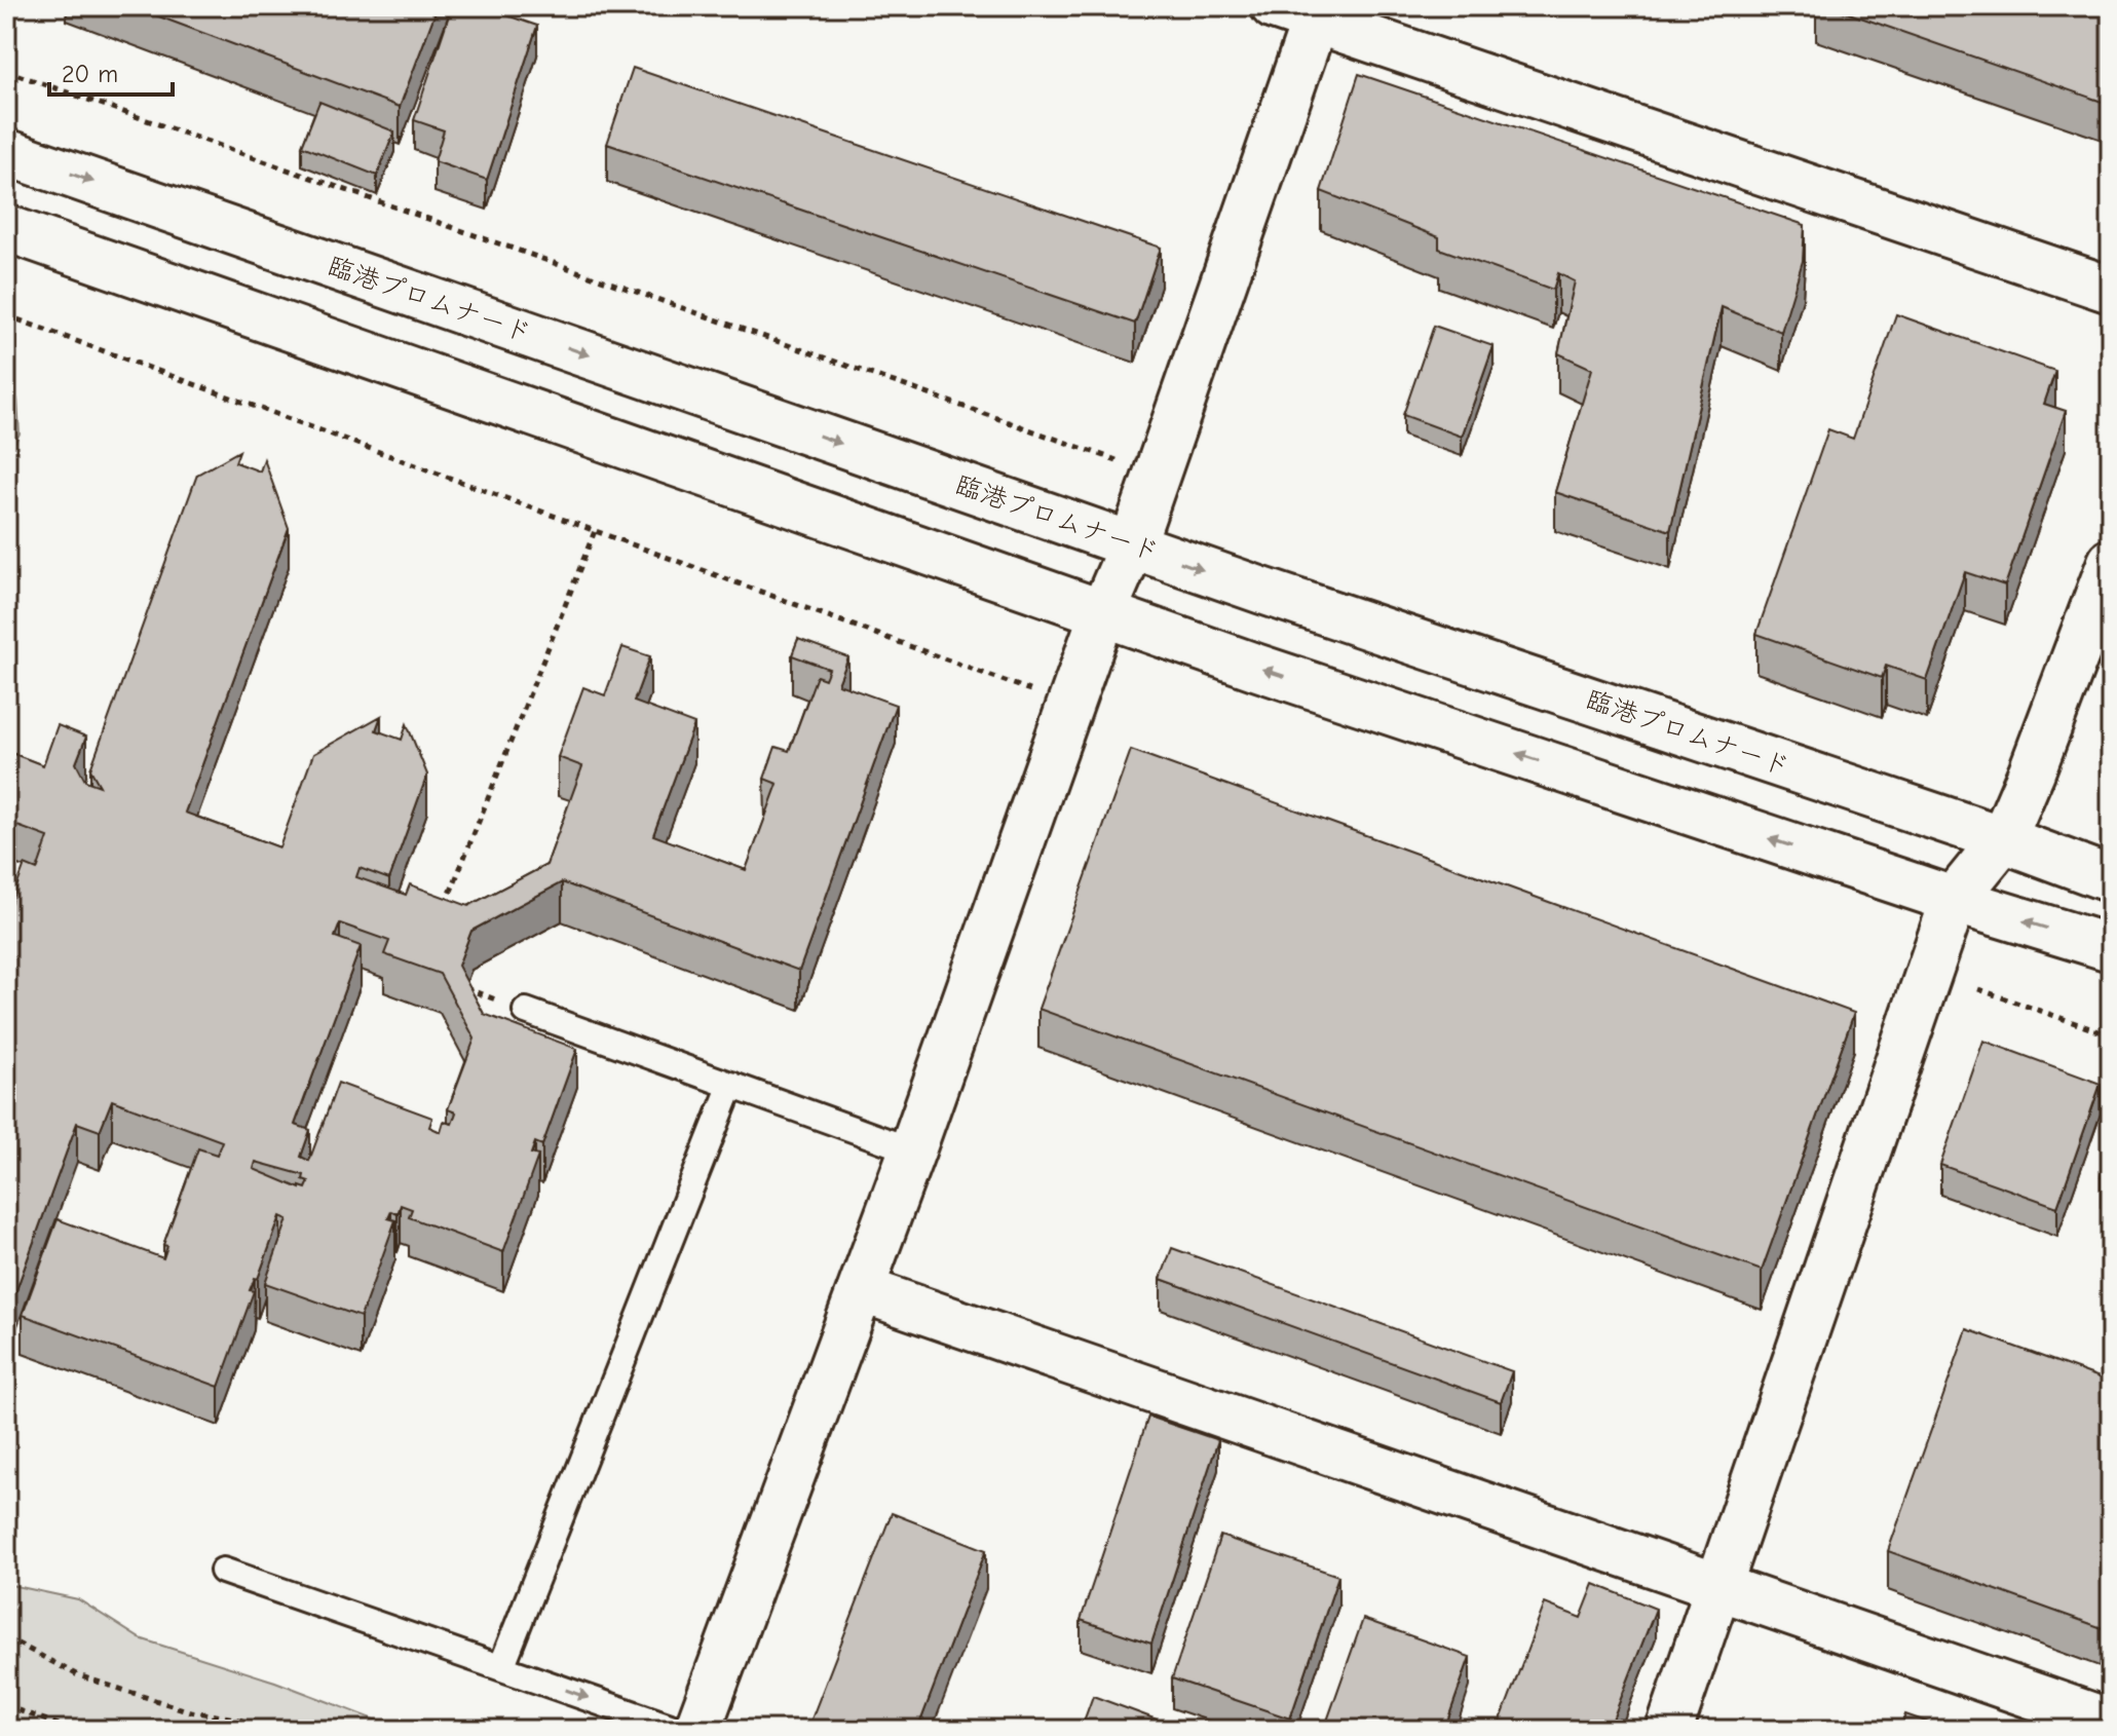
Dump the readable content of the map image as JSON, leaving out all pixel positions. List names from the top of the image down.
{
  "streets": {
    "street": ["臨港プロムナード"]
  },
  "scale_bar": "20 m"
}
